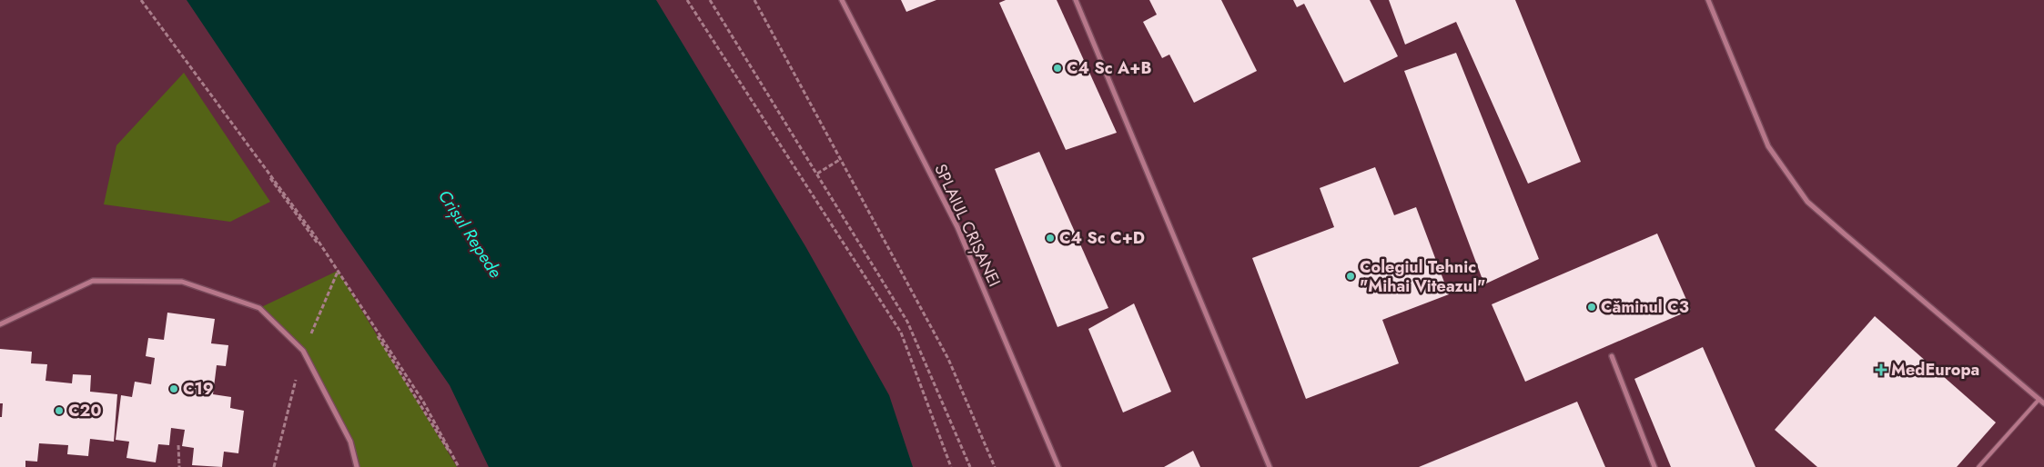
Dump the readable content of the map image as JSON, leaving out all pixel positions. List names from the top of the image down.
{
  "streets": {
    "street": ["SPLAIUL CRIȘANEI"]
  },
  "water": ["Crișul Repede"],
  "places": {
    "other": [
      "C4 Sc A+B",
      "C4 Sc C+D",
      "Colegiul Tehnic \"Mihai Viteazul\"",
      "Căminul C3",
      "C19",
      "C20"
    ],
    "health": ["MedEuropa"]
  }
}
